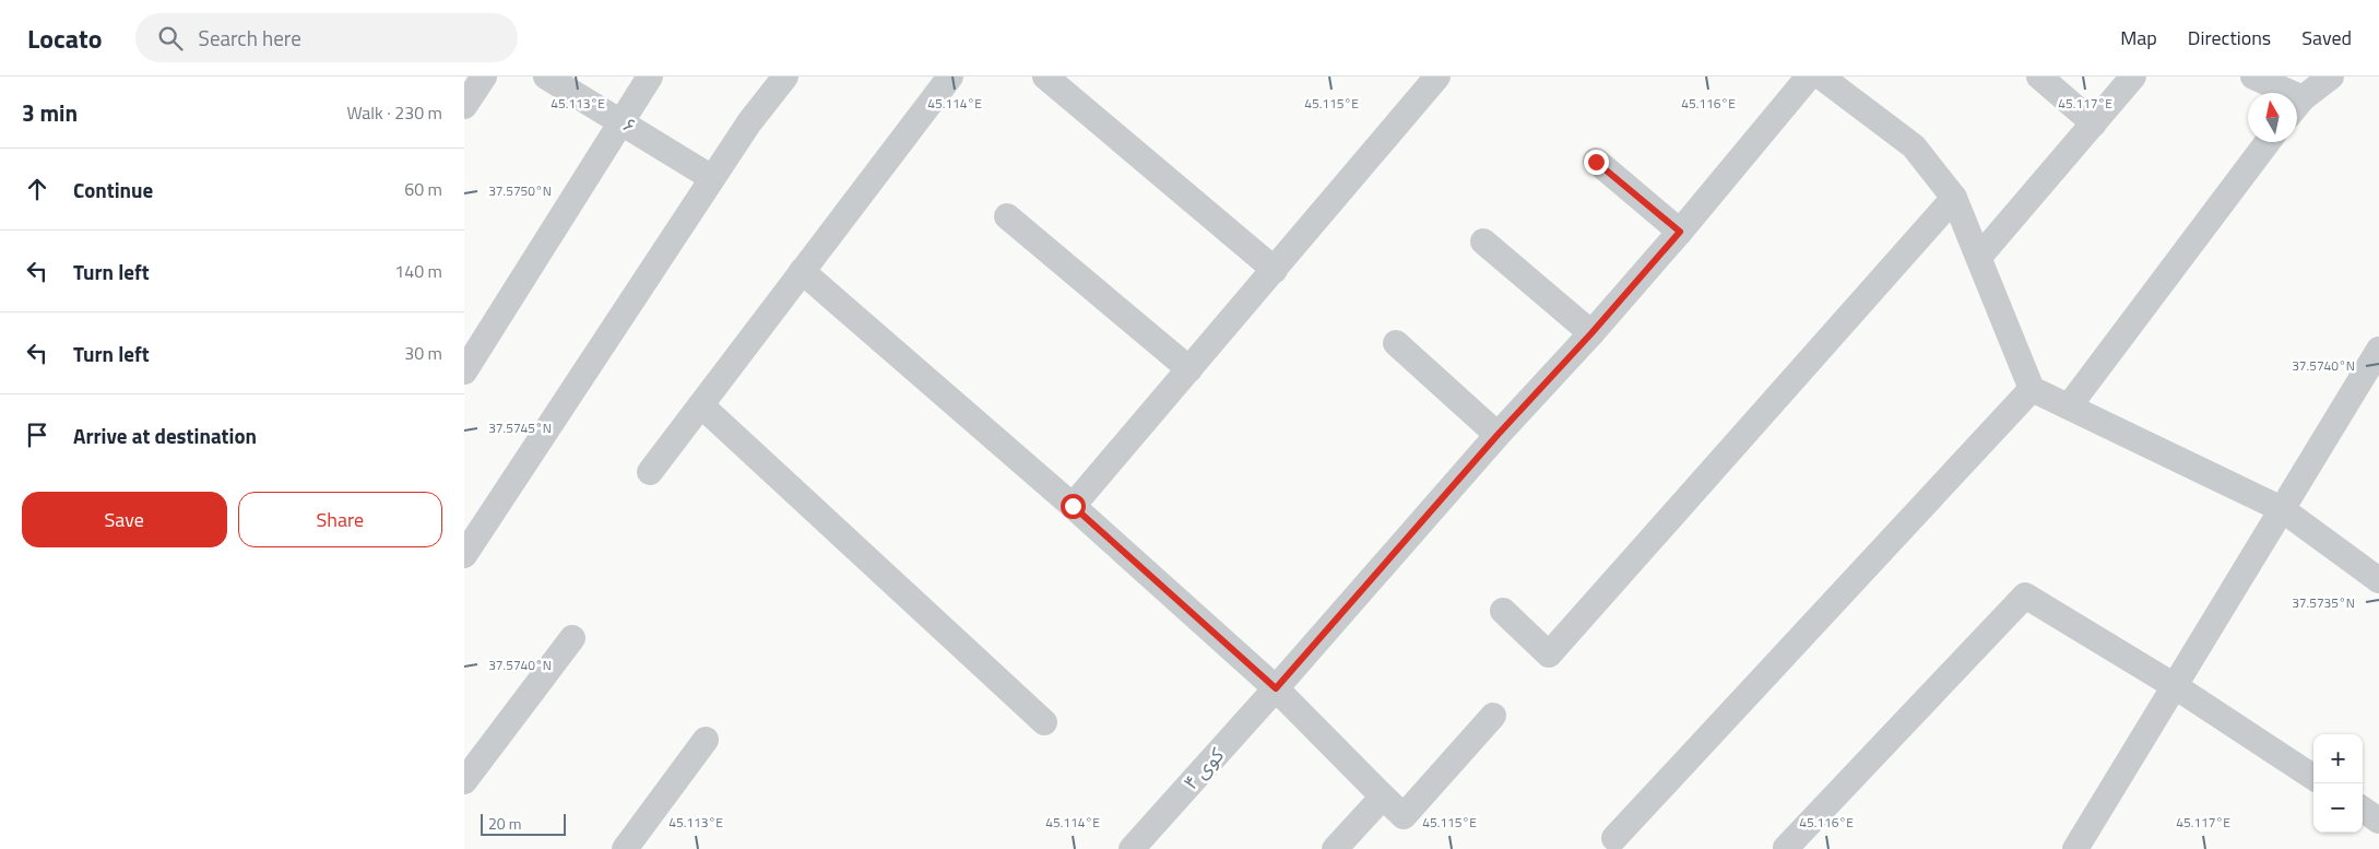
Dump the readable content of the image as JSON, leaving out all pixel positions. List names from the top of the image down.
{
  "streets": {
    "street": ["۶", "کوی ۴"]
  },
  "scale_bar": "20 m",
  "north": "top",
  "page": {
    "header": "Locato",
    "search": "Search here",
    "nav": ["Map", "Directions", "Saved"],
    "heading": ["3 min", "Walk · 230 m"],
    "list": [
      ["Continue", "60 m"],
      ["Turn left", "140 m"],
      ["Turn left", "30 m"],
      "Arrive at destination"
    ],
    "buttons": ["Save", "Share"],
    "map_buttons": ["+", "−"],
    "scale": "20 m"
  },
  "coordinates": [
    "45.113°E",
    "45.114°E",
    "45.115°E",
    "45.116°E",
    "45.117°E",
    "37.5750°N",
    "37.5740°N",
    "37.5745°N",
    "37.5735°N"
  ]
}
